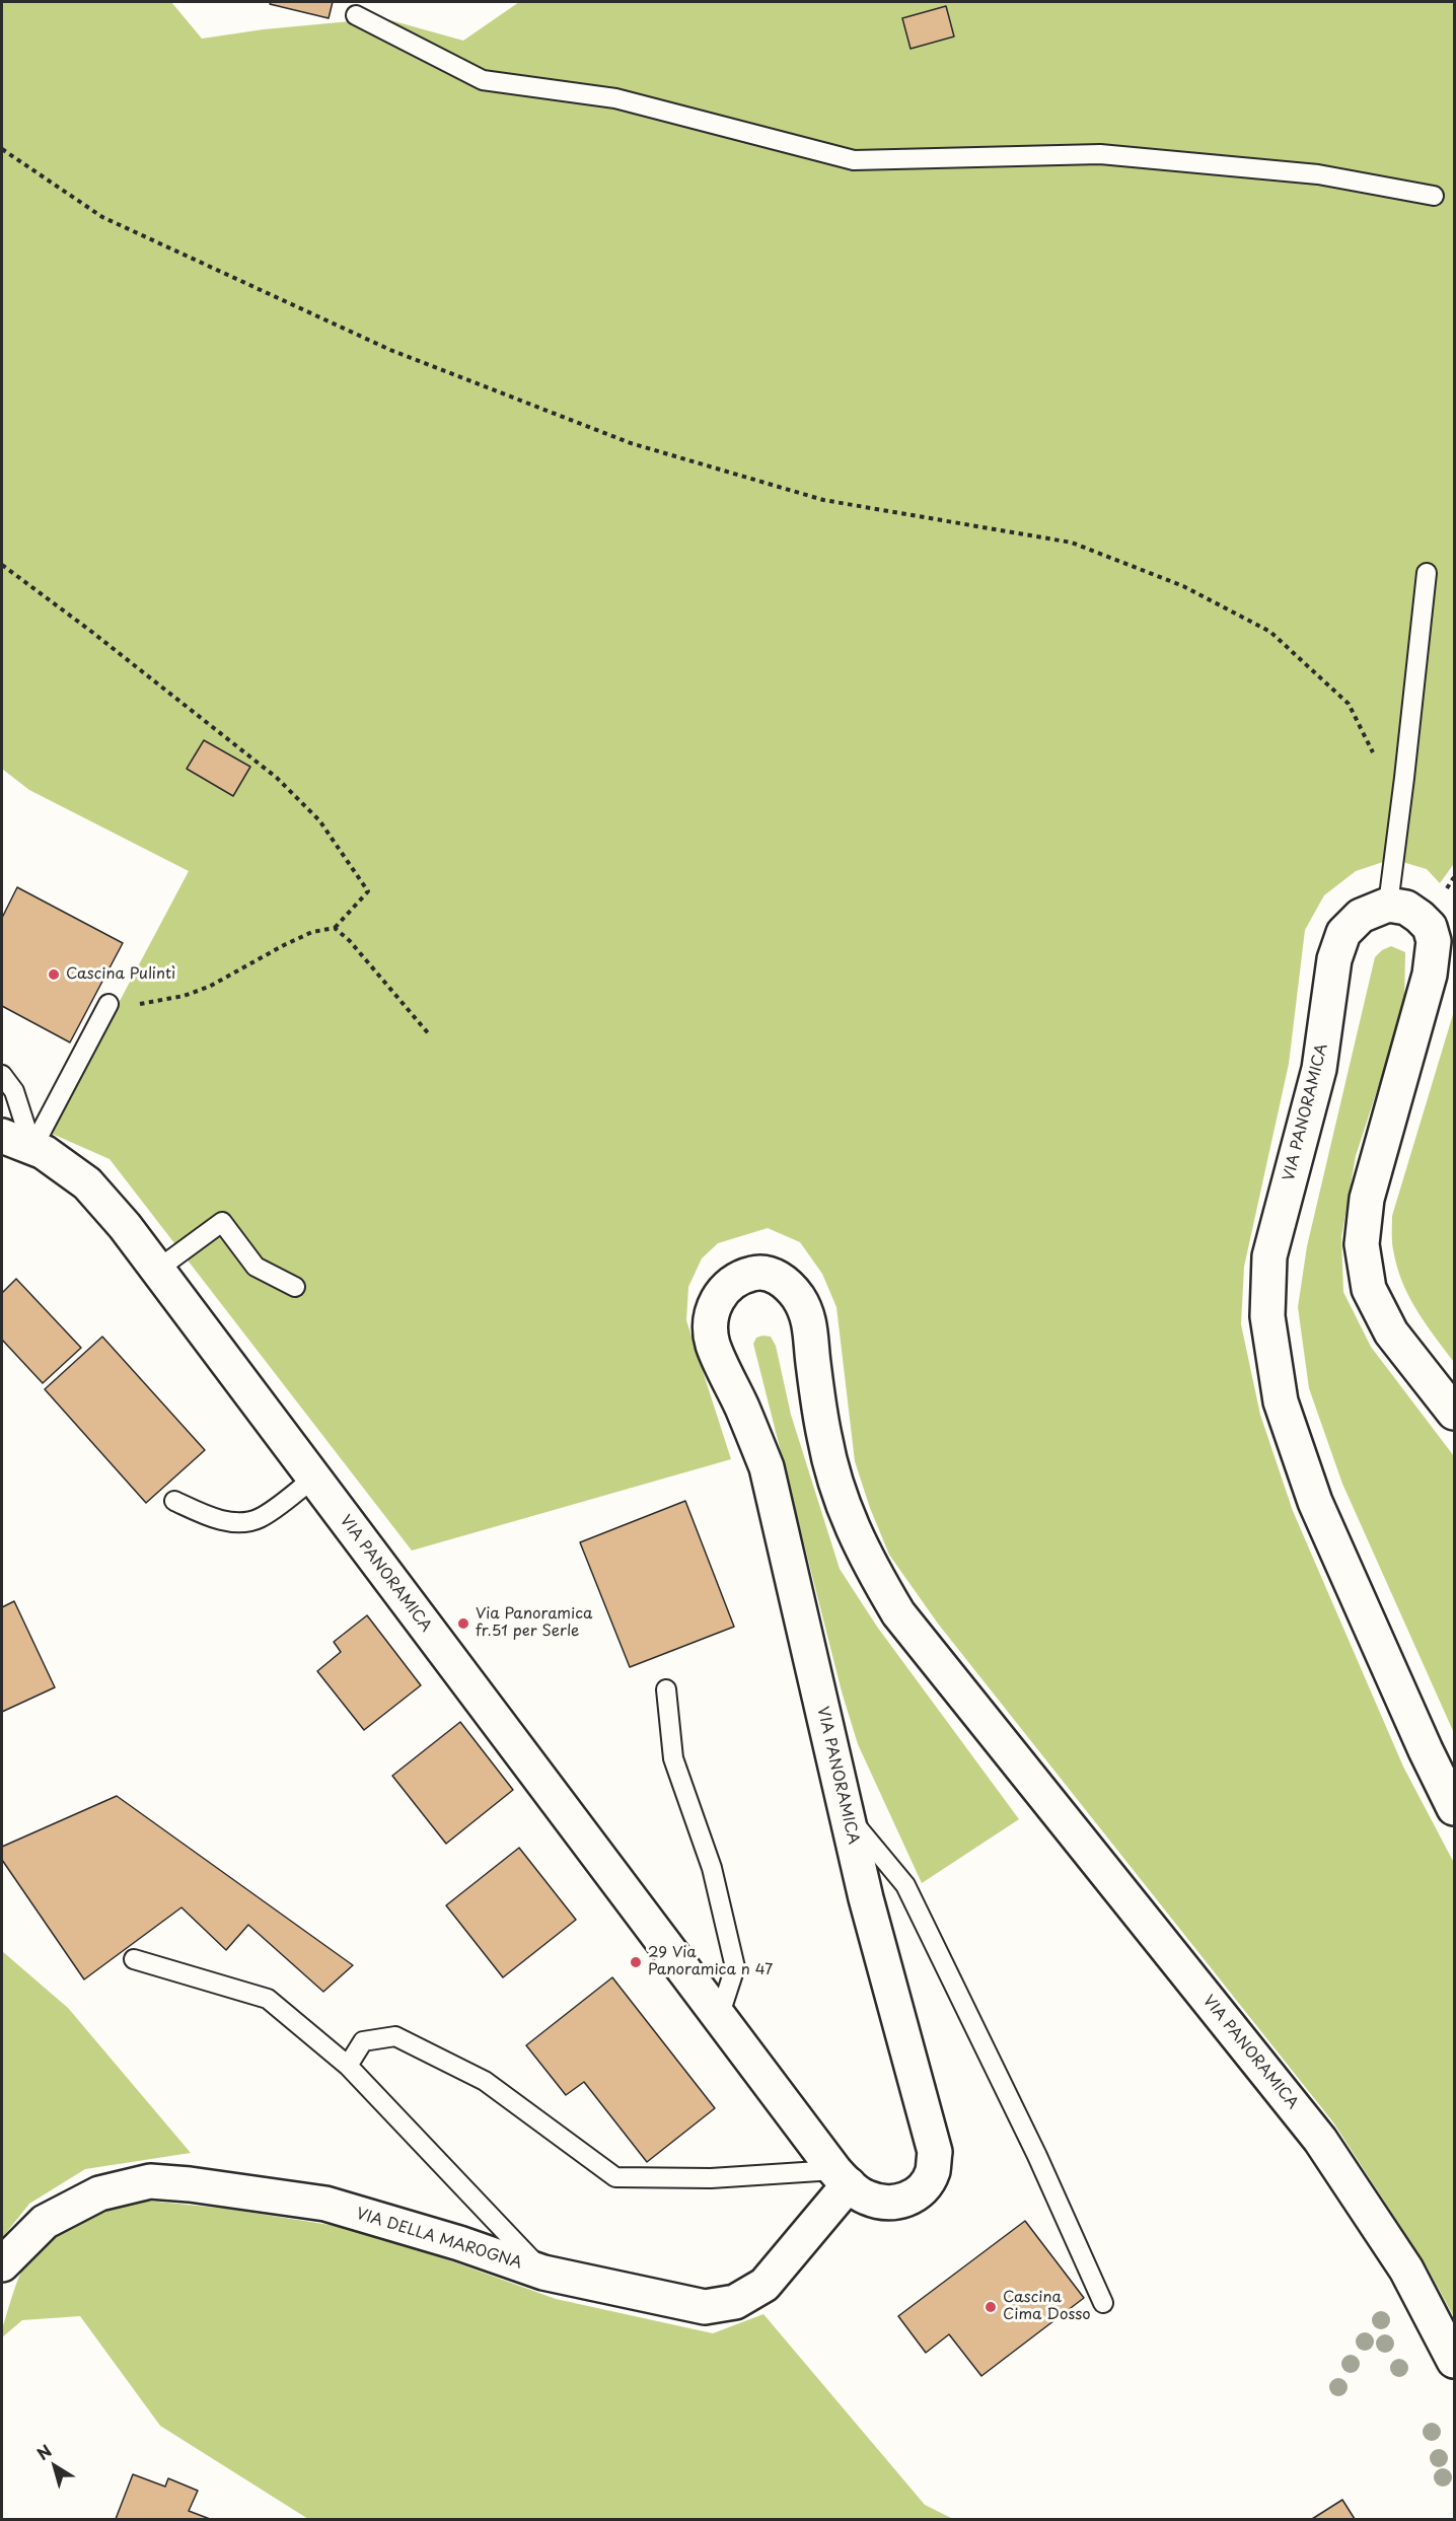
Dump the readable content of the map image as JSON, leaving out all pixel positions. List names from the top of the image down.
{
  "streets": {
    "street": ["VIA PANORAMICA", "VIA DELLA MAROGNA"]
  },
  "crossings": [
    ["VIA PANORAMICA", "VIA DELLA MAROGNA"]
  ],
  "places": [
    "Cascina Pulintì",
    "Via Panoramica fr.51 per Serle",
    "29 Via Panoramica n 47",
    "Cascina Cima Dosso"
  ],
  "north": "top left"
}
